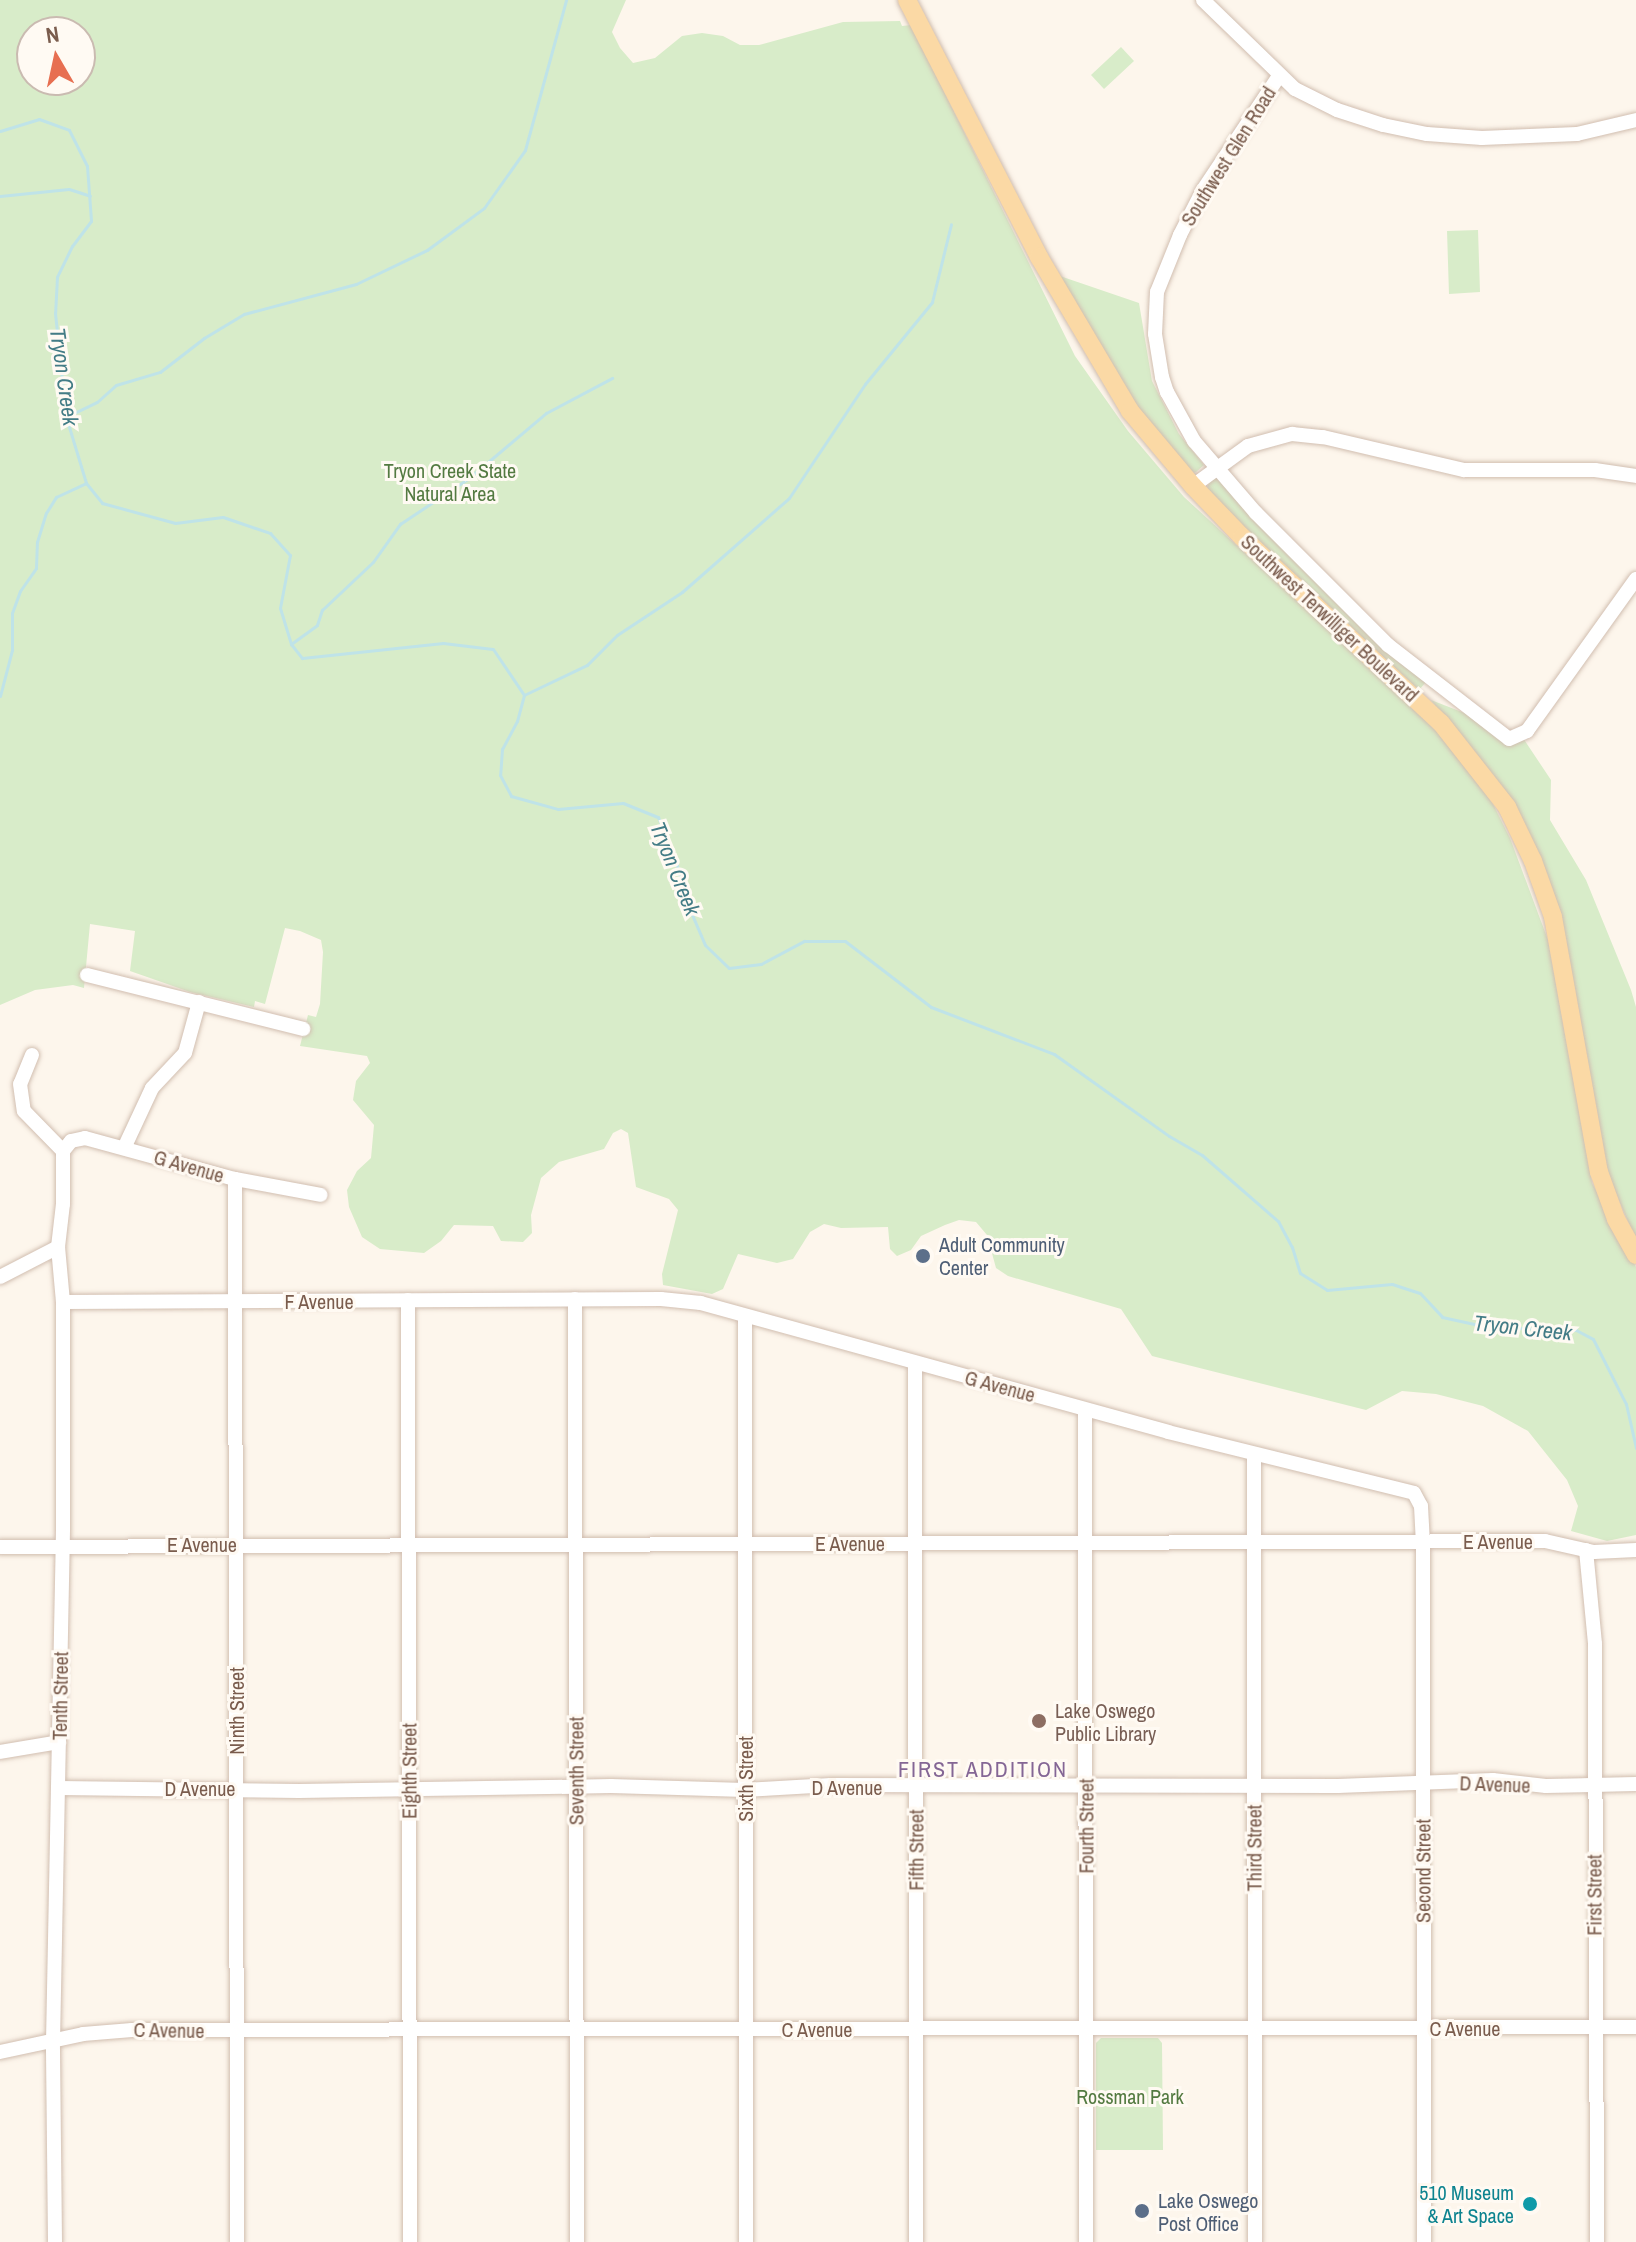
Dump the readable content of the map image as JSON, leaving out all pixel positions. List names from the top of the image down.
{
  "streets": {
    "main road": ["Southwest Terwilliger Boulevard"],
    "street": [
      "Southwest Glen Road",
      "G Avenue",
      "F Avenue",
      "E Avenue",
      "Tenth Street",
      "Ninth Street",
      "Eighth Street",
      "Seventh Street",
      "Sixth Street",
      "D Avenue",
      "Fourth Street",
      "Third Street",
      "Fifth Street",
      "Second Street",
      "First Street",
      "C Avenue"
    ]
  },
  "crossings": [
    ["G Avenue", "F Avenue"],
    ["G Avenue", "Tenth Street"],
    ["G Avenue", "Ninth Street"],
    ["G Avenue", "Seventh Street"],
    ["G Avenue", "Sixth Street"],
    ["G Avenue", "Fourth Street"],
    ["G Avenue", "Third Street"],
    ["G Avenue", "Fifth Street"],
    ["G Avenue", "Second Street"],
    ["F Avenue", "Tenth Street"],
    ["F Avenue", "Ninth Street"],
    ["F Avenue", "Eighth Street"],
    ["F Avenue", "Seventh Street"],
    ["E Avenue", "Tenth Street"],
    ["E Avenue", "Ninth Street"],
    ["E Avenue", "Eighth Street"],
    ["E Avenue", "Seventh Street"],
    ["E Avenue", "Sixth Street"],
    ["E Avenue", "Fourth Street"],
    ["E Avenue", "Third Street"],
    ["E Avenue", "Fifth Street"],
    ["E Avenue", "Second Street"],
    ["E Avenue", "First Street"],
    ["Tenth Street", "D Avenue"],
    ["Tenth Street", "C Avenue"],
    ["Ninth Street", "D Avenue"],
    ["Ninth Street", "C Avenue"],
    ["Eighth Street", "D Avenue"],
    ["Eighth Street", "C Avenue"],
    ["Seventh Street", "D Avenue"],
    ["Seventh Street", "C Avenue"],
    ["Sixth Street", "D Avenue"],
    ["Sixth Street", "C Avenue"],
    ["D Avenue", "Fourth Street"],
    ["D Avenue", "Third Street"],
    ["D Avenue", "Fifth Street"],
    ["D Avenue", "Second Street"],
    ["D Avenue", "First Street"],
    ["Fourth Street", "C Avenue"],
    ["Third Street", "C Avenue"],
    ["Fifth Street", "C Avenue"],
    ["Second Street", "C Avenue"],
    ["First Street", "C Avenue"]
  ],
  "districts": ["FIRST ADDITION"],
  "water": ["Tryon Creek"],
  "parks": ["Tryon Creek State Natural Area", "Rossman Park"],
  "places": [
    "Adult Community Center",
    "Lake Oswego Public Library",
    "510 Museum & Art Space",
    "Lake Oswego Post Office"
  ],
  "north": "top"
}
